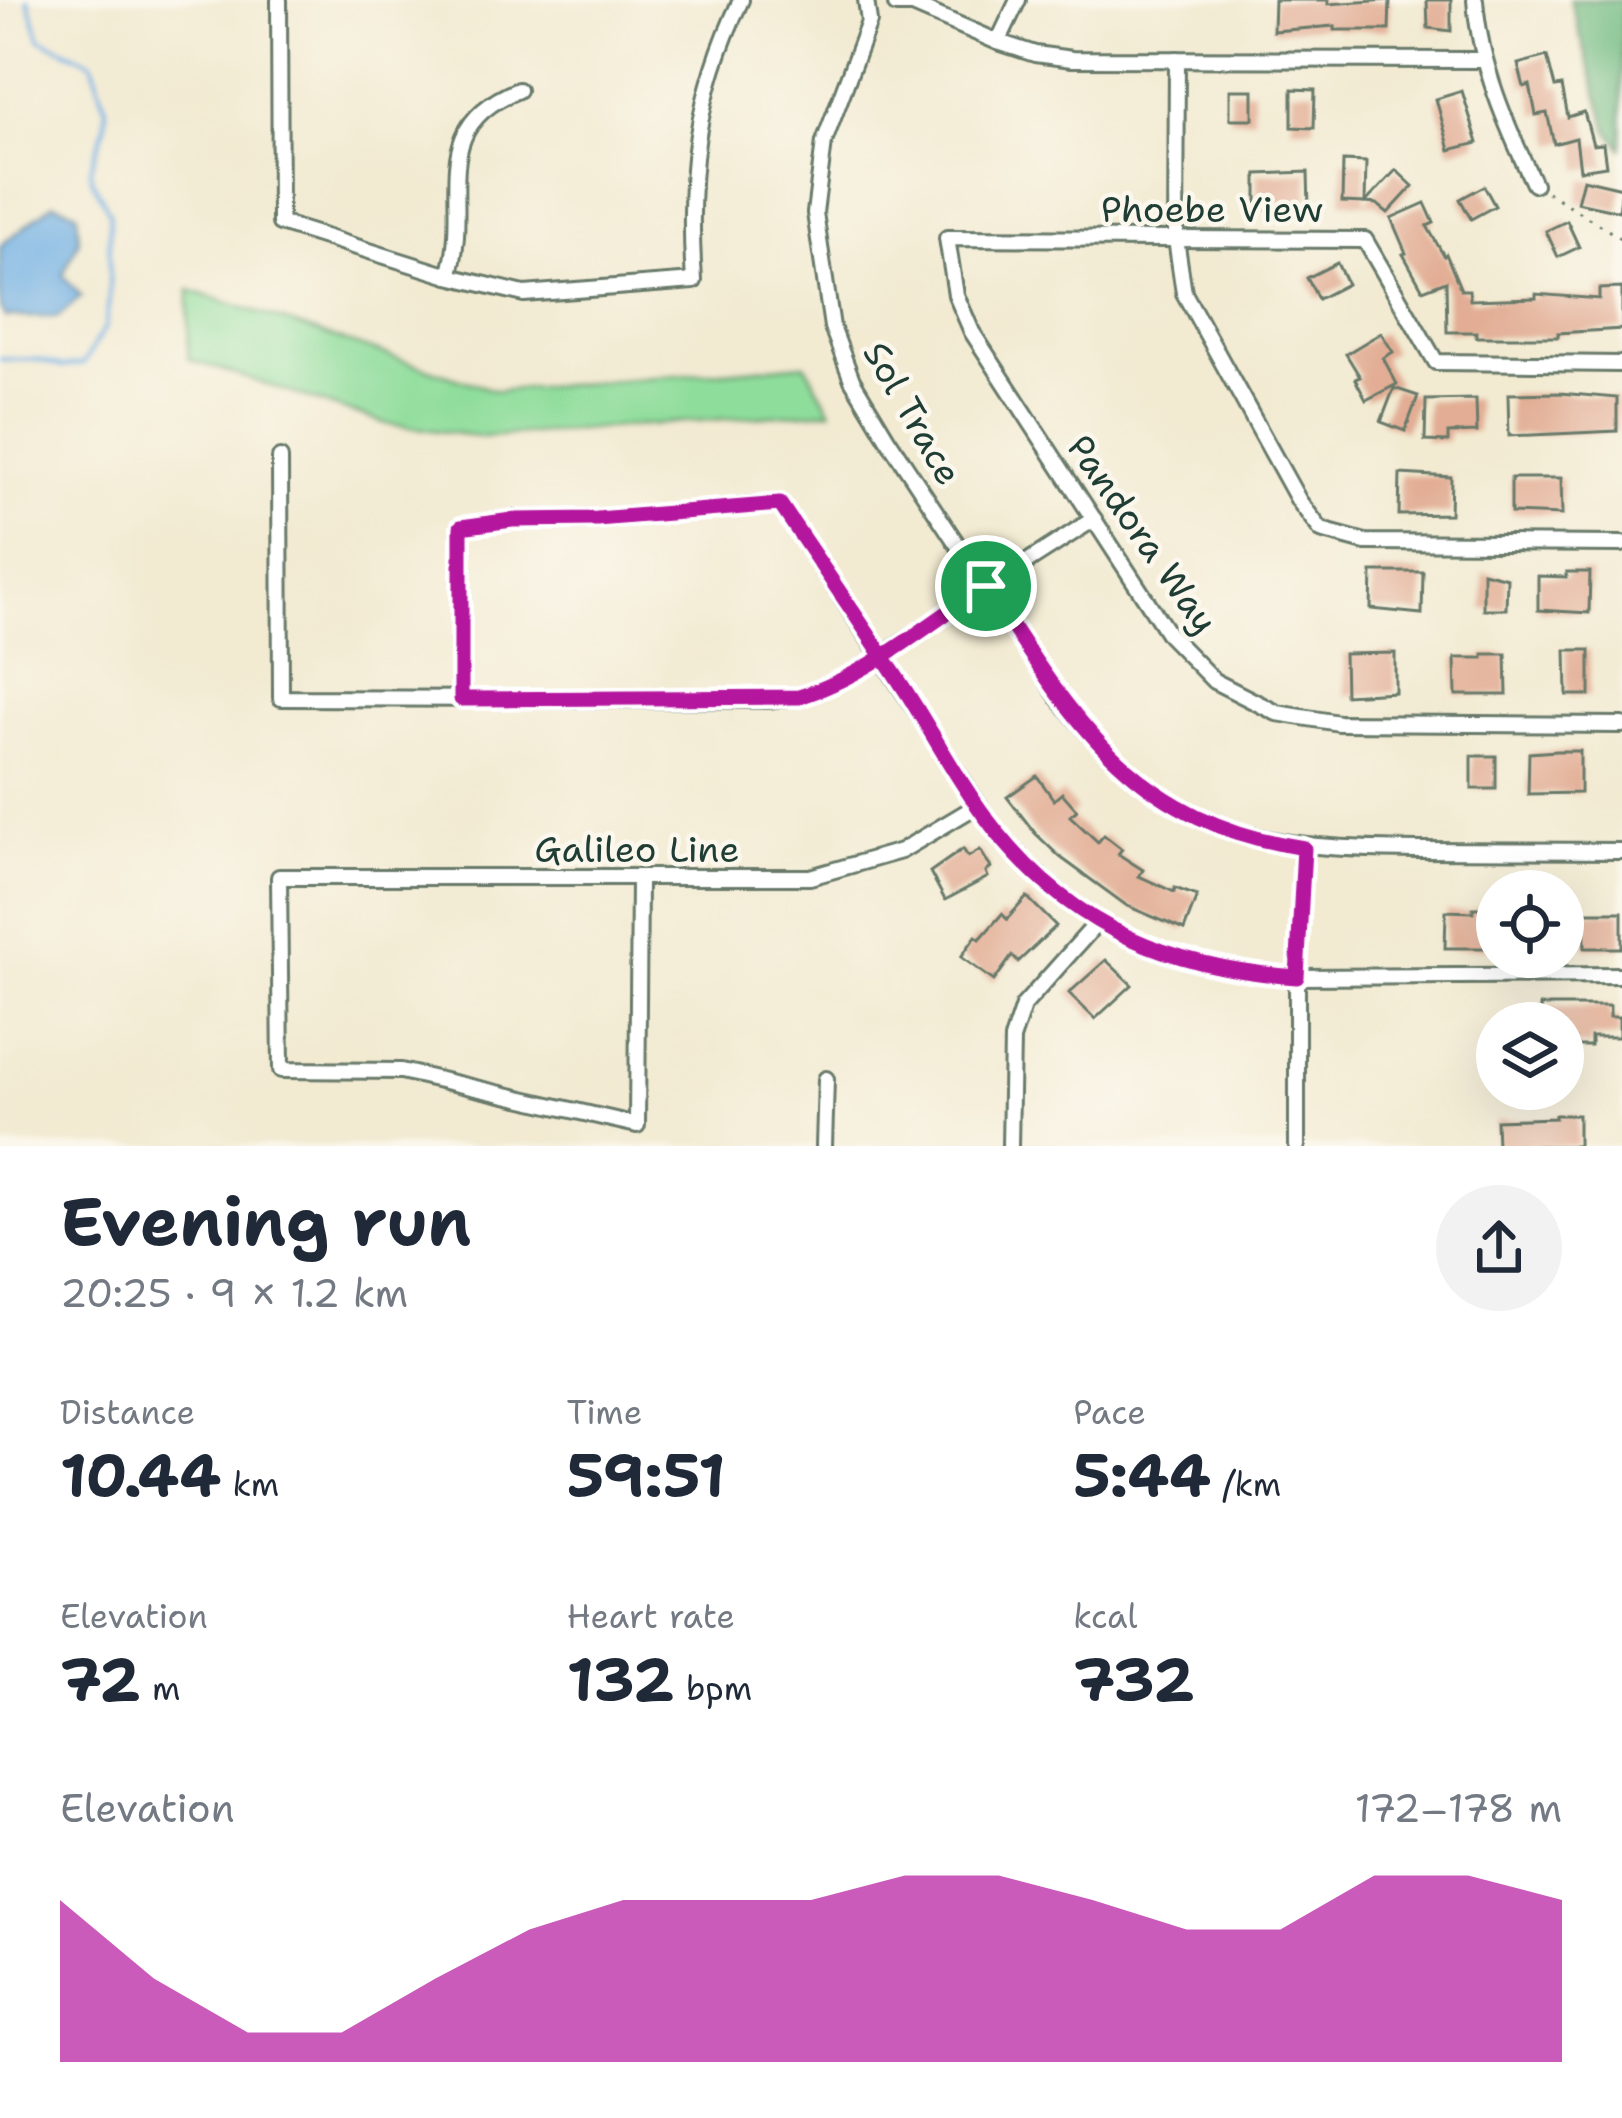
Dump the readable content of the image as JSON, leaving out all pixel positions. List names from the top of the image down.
{
  "streets": {
    "street": [
      "Phoebe View",
      "Sol Trace",
      "Pandora Way",
      "Galileo Line"
    ]
  },
  "crossings": [
    ["Phoebe View", "Pandora Way"]
  ],
  "page": {
    "heading": ["Evening run", "20:25 · 9 × 1.2 km"],
    "stats": [
      ["Distance", "10.44 km"],
      ["Time", "59:51"],
      ["Pace", "5:44 /km"],
      ["Elevation", "72 m"],
      ["Heart rate", "132 bpm"],
      ["kcal", "732"]
    ],
    "chart": ["Elevation", "172–178 m"]
  }
}
